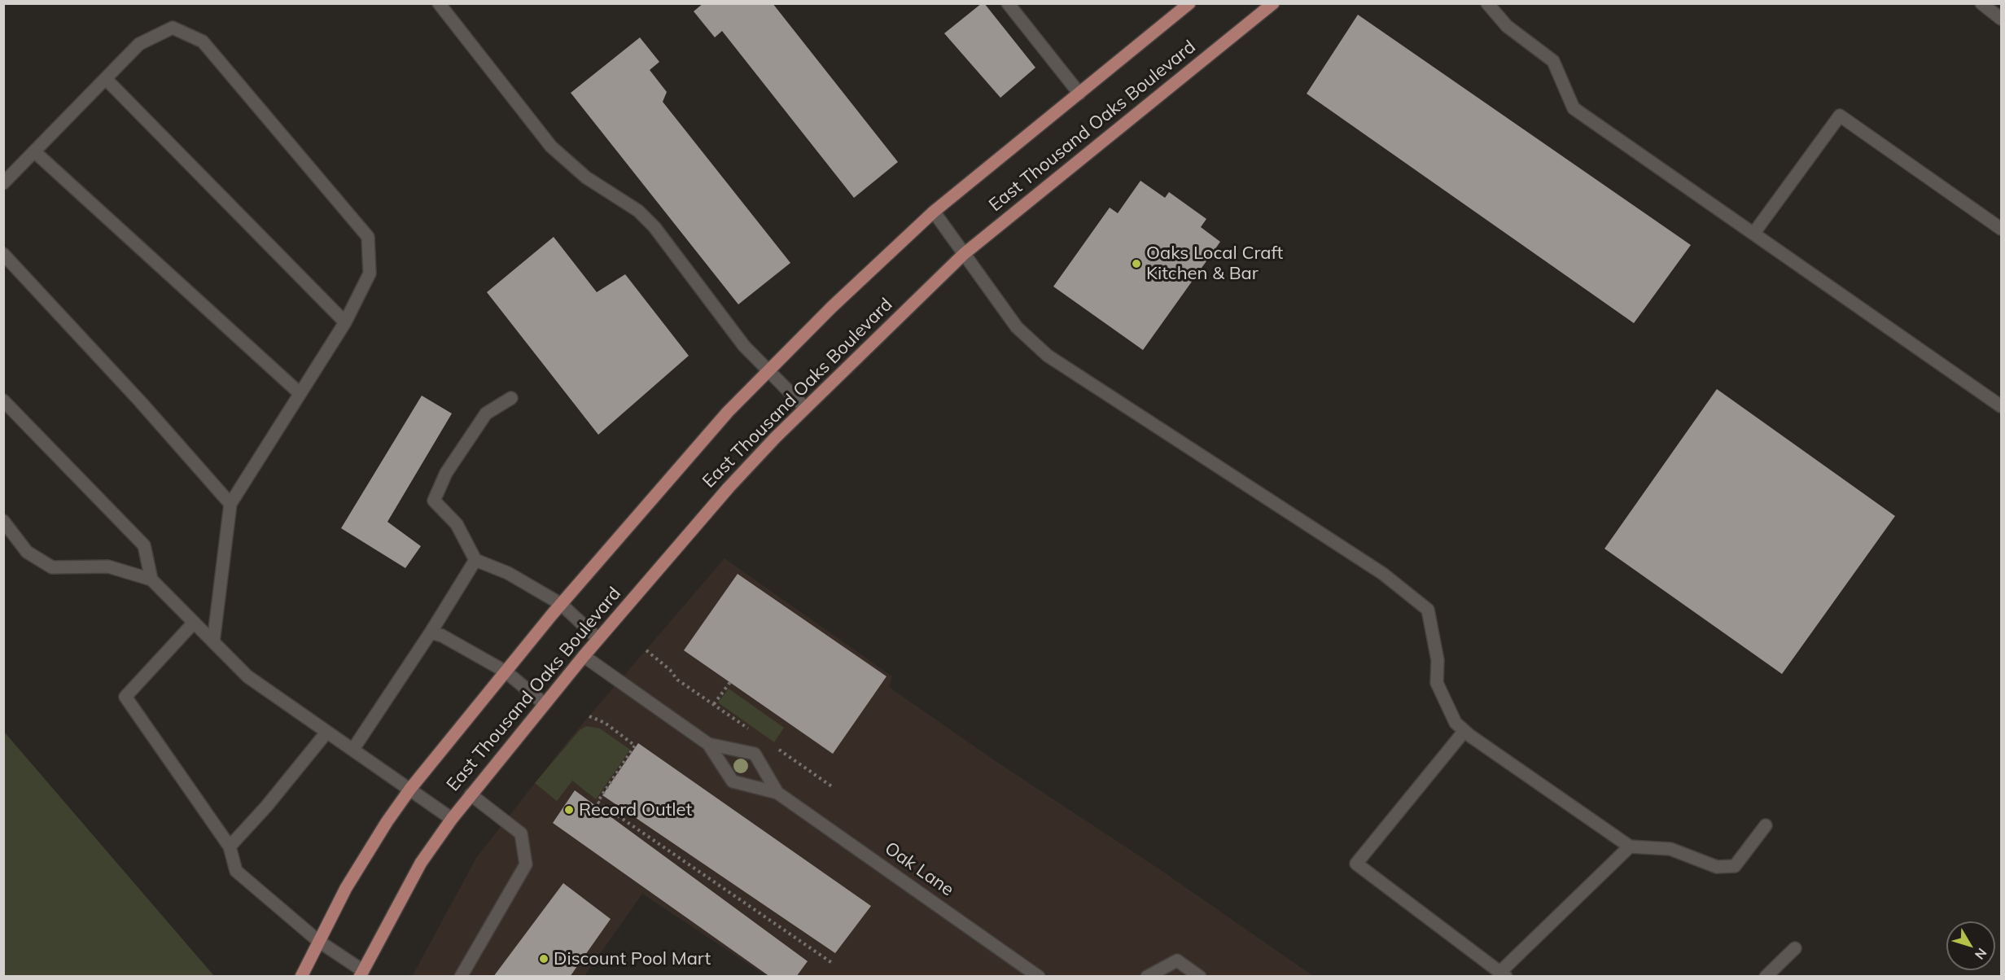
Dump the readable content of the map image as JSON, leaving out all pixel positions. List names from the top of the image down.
{
  "streets": {
    "main road": ["East Thousand Oaks Boulevard"],
    "street": ["Oak Lane"]
  },
  "crossings": [
    ["East Thousand Oaks Boulevard", "Oak Lane"]
  ],
  "places": ["Oaks Local Craft Kitchen & Bar", "Record Outlet", "Discount Pool Mart"],
  "north": "bottom right"
}
